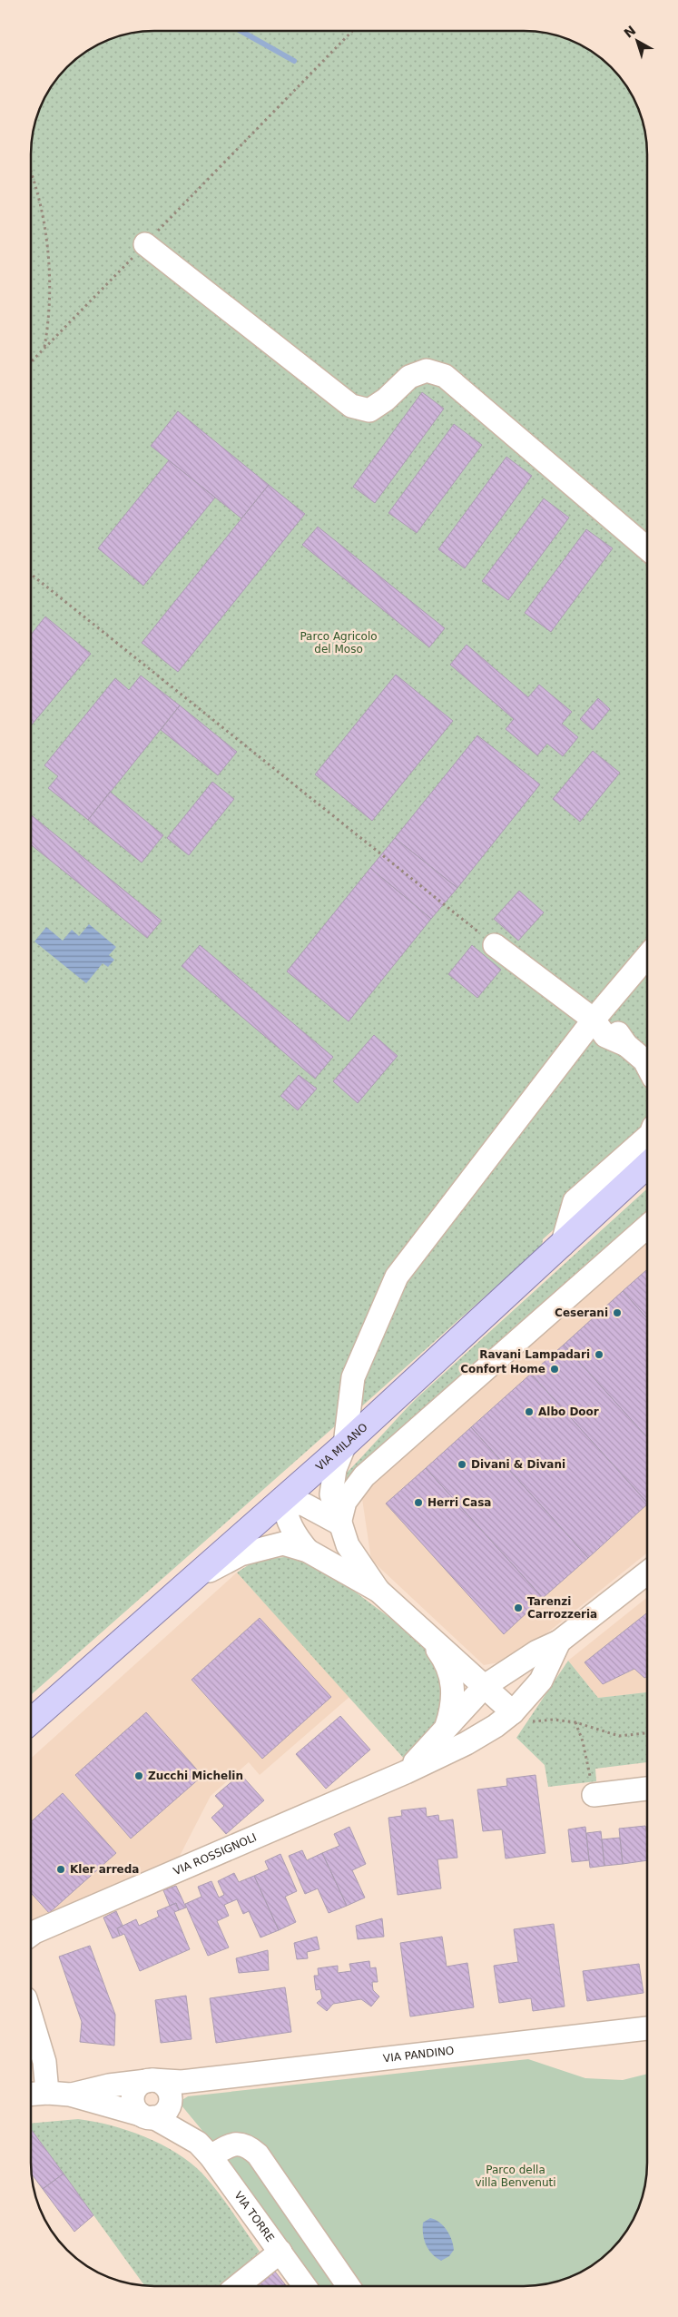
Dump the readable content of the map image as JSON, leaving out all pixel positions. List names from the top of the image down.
{
  "streets": {
    "main road": ["VIA MILANO"],
    "street": ["VIA ROSSIGNOLI", "VIA PANDINO", "VIA TORRE"]
  },
  "crossings": [
    ["VIA MILANO", "VIA ROSSIGNOLI"],
    ["VIA PANDINO", "VIA TORRE"]
  ],
  "parks": ["Parco Agricolo del Moso", "Parco della villa Benvenuti"],
  "places": [
    "Ceserani",
    "Ravani Lampadari",
    "Confort Home",
    "Albo Door",
    "Divani & Divani",
    "Herri Casa",
    "Tarenzi Carrozzeria",
    "Zucchi Michelin",
    "Kler arreda"
  ],
  "north": "top left"
}
